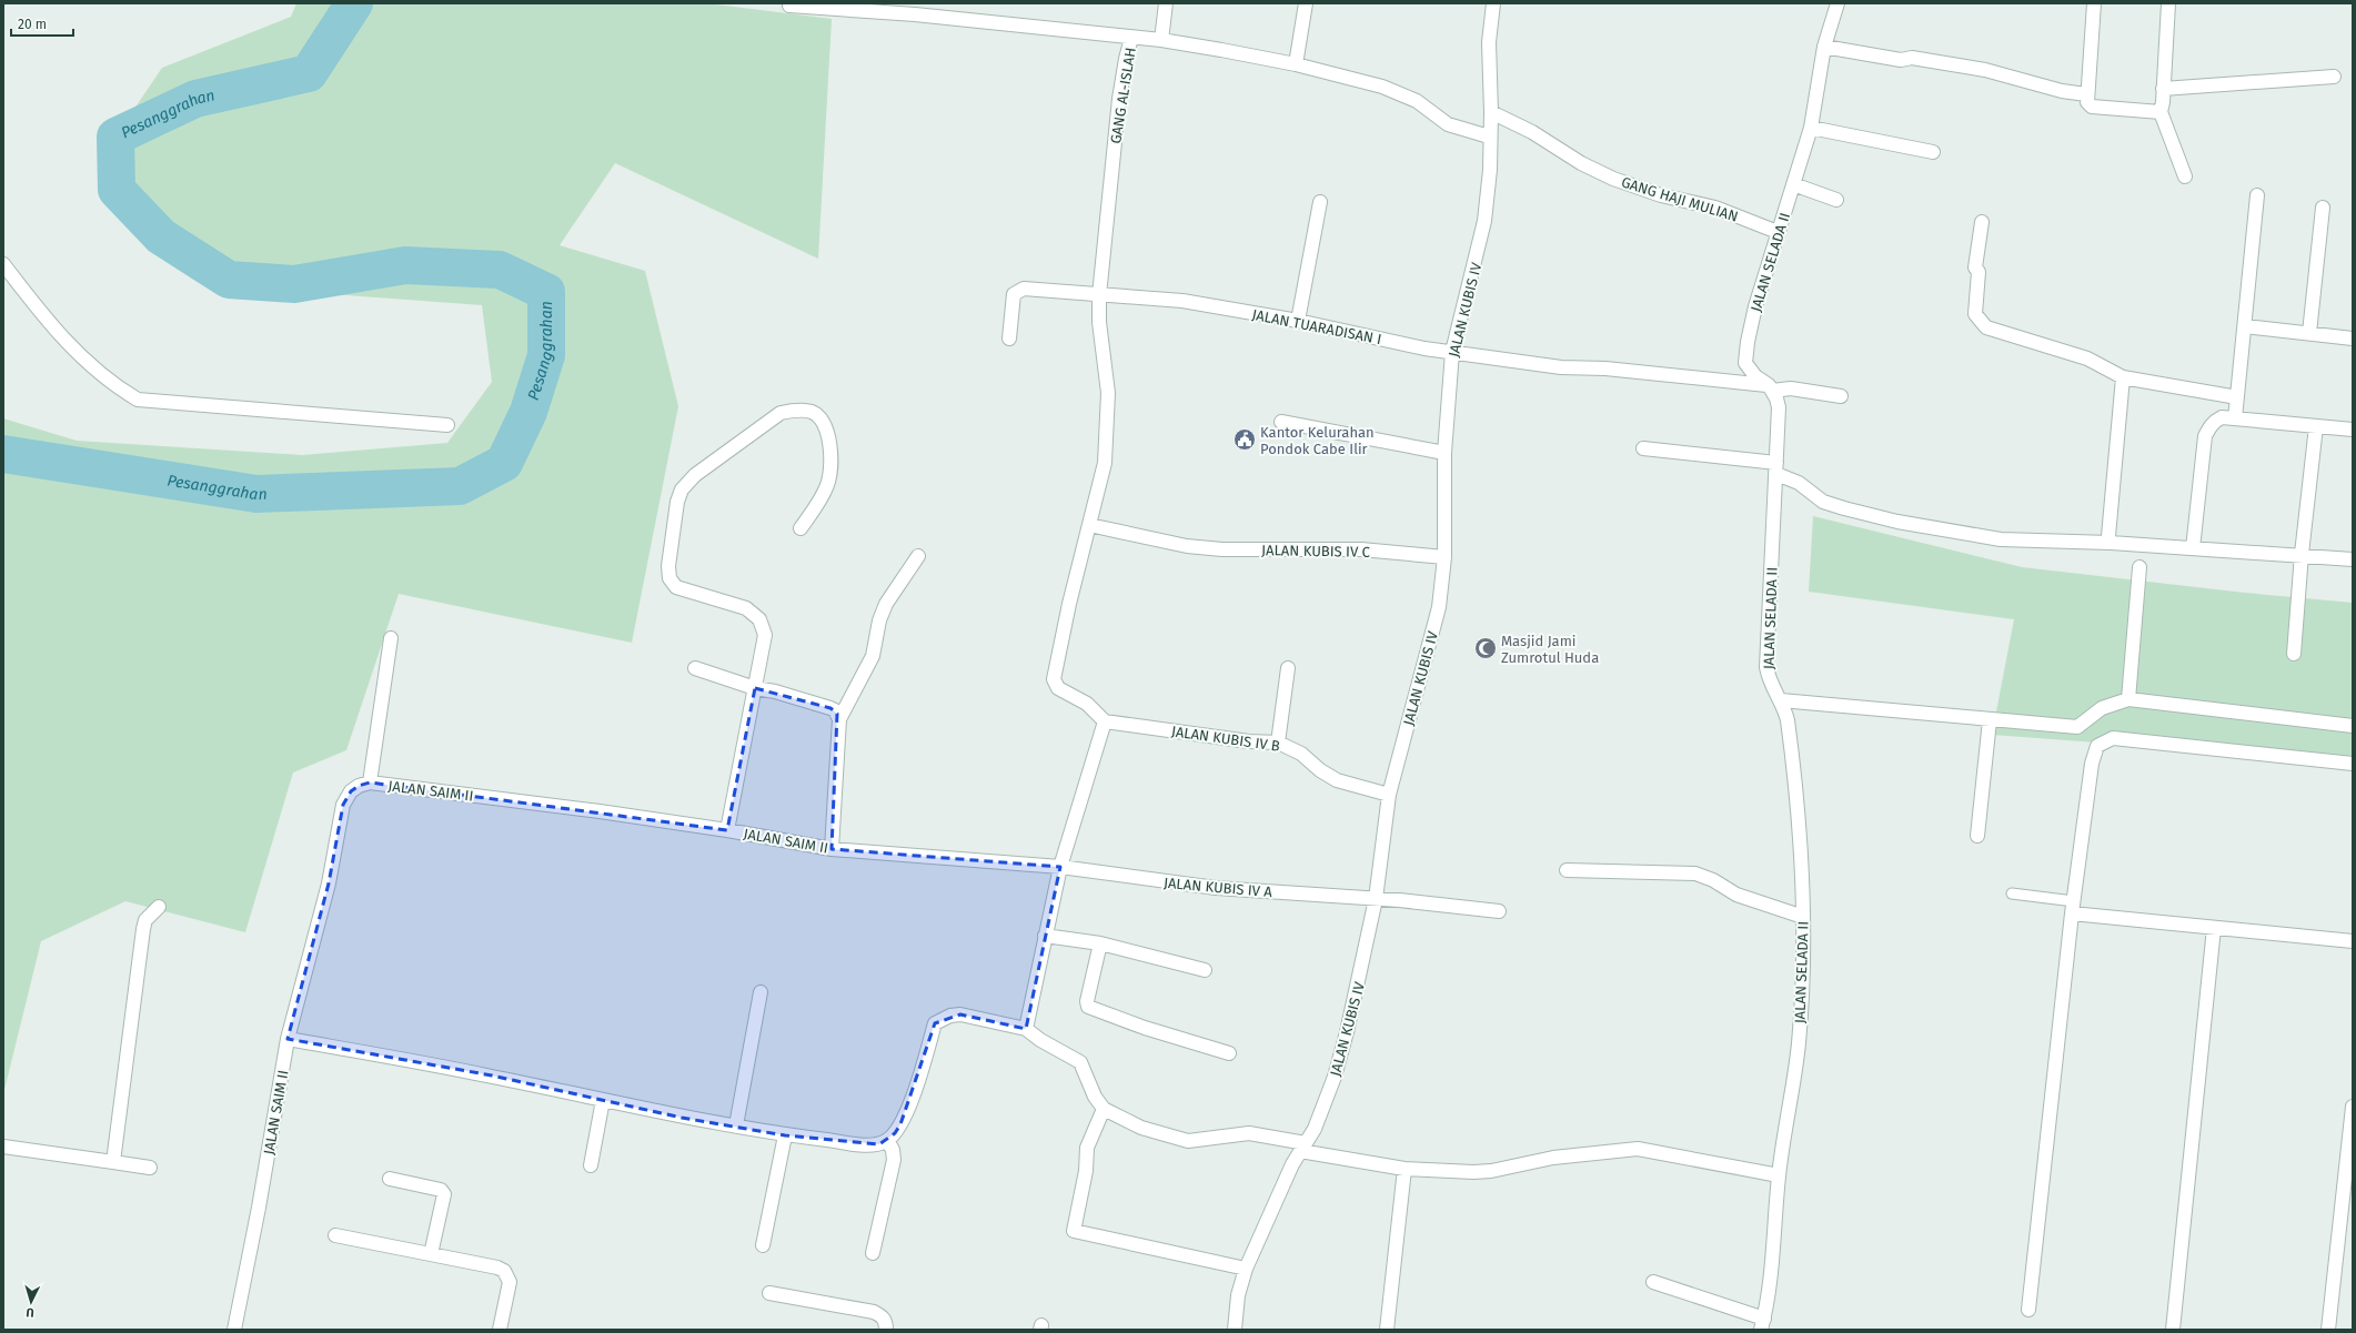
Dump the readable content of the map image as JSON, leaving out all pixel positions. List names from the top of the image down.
{
  "streets": {
    "street": [
      "GANG AL-ISLAH",
      "GANG HAJI MULIAN",
      "JALAN SELADA II",
      "JALAN KUBIS IV",
      "JALAN TUARADISAN I",
      "JALAN KUBIS IV C",
      "JALAN KUBIS IV B",
      "JALAN SAIM II",
      "JALAN KUBIS IV A"
    ]
  },
  "crossings": [
    ["GANG AL-ISLAH", "JALAN KUBIS IV"],
    ["GANG AL-ISLAH", "JALAN TUARADISAN I"],
    ["GANG AL-ISLAH", "JALAN KUBIS IV C"],
    ["GANG AL-ISLAH", "JALAN KUBIS IV B"],
    ["GANG HAJI MULIAN", "JALAN SELADA II"],
    ["GANG HAJI MULIAN", "JALAN KUBIS IV"],
    ["JALAN SELADA II", "JALAN TUARADISAN I"],
    ["JALAN KUBIS IV", "JALAN TUARADISAN I"],
    ["JALAN KUBIS IV", "JALAN KUBIS IV C"],
    ["JALAN KUBIS IV", "JALAN KUBIS IV B"],
    ["JALAN KUBIS IV", "JALAN KUBIS IV A"],
    ["JALAN SAIM II", "JALAN KUBIS IV A"]
  ],
  "water": ["Pesanggrahan"],
  "places": {
    "public building": ["Kantor Kelurahan Pondok Cabe Ilir"],
    "mosque": ["Masjid Jami Zumrotul Huda"]
  },
  "scale_bar": "20 m",
  "north": "bottom"
}
